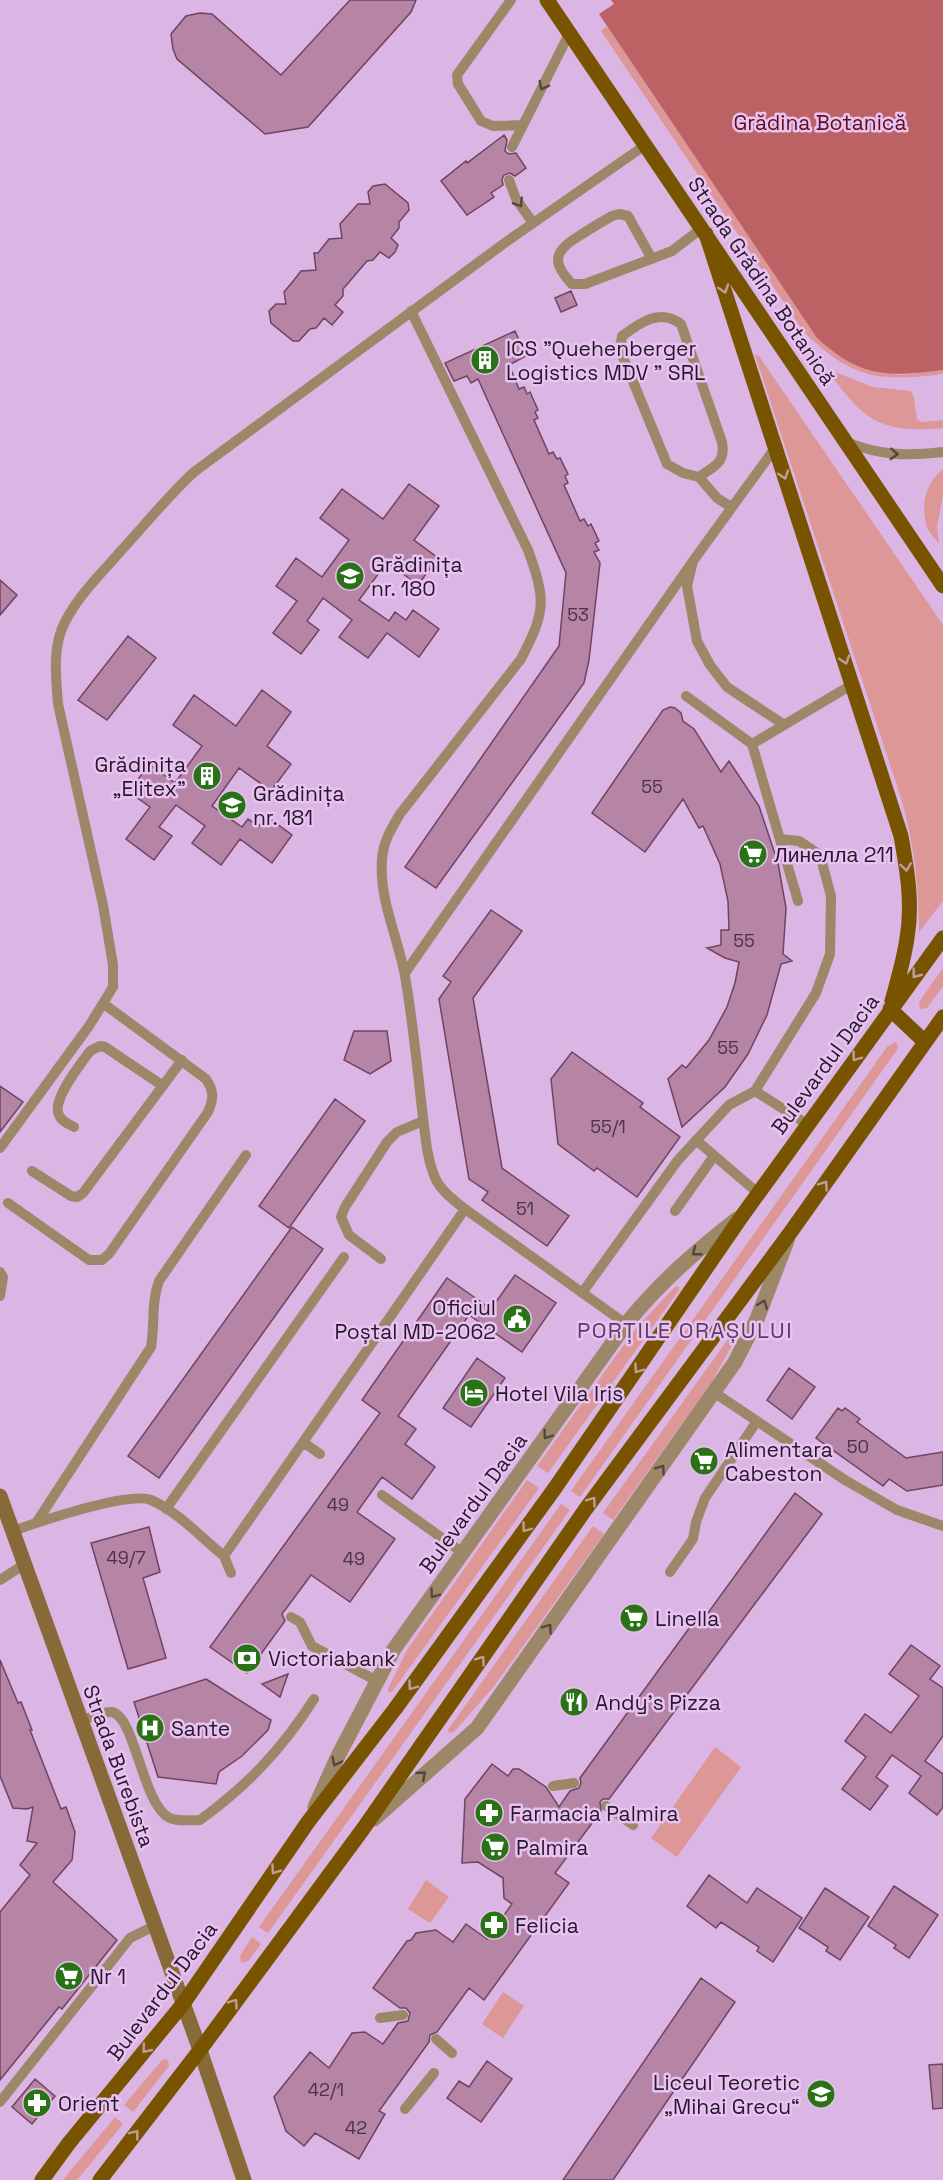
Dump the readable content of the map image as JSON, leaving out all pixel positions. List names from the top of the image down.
{
  "streets": {
    "main road": ["Strada Grădina Botanică", "Bulevardul Dacia", "Strada Burebista"]
  },
  "crossings": [
    ["Bulevardul Dacia", "Strada Burebista"]
  ],
  "districts": ["PORȚILE ORAȘULUI"],
  "parks": ["Grădina Botanică"],
  "places": {
    "building": ["ICS \"Quehenberger Logistics MDV \" SRL", "Grădinița „Elitex”"],
    "school or university": ["Grădinița nr. 180", "Grădinița nr. 181", "Liceul Teoretic „Mihai Grecu“"],
    "supermarket": [
      "Линелла 211",
      "Alimentara Cabeston",
      "Linella",
      "Palmira",
      "Nr 1"
    ],
    "public building": ["Oficiul Poștal MD-2062"],
    "hotel": ["Hotel Vila Iris"],
    "bank": ["Victoriabank"],
    "restaurant": ["Andy's Pizza"],
    "hospital": ["Sante"],
    "pharmacy": ["Farmacia Palmira", "Felicia", "Orient"]
  },
  "house_numbers": [
    "53",
    "55",
    "55",
    "55",
    "55/1",
    "51",
    "50",
    "49",
    "49/7",
    "49",
    "42/1",
    "42"
  ]
}
